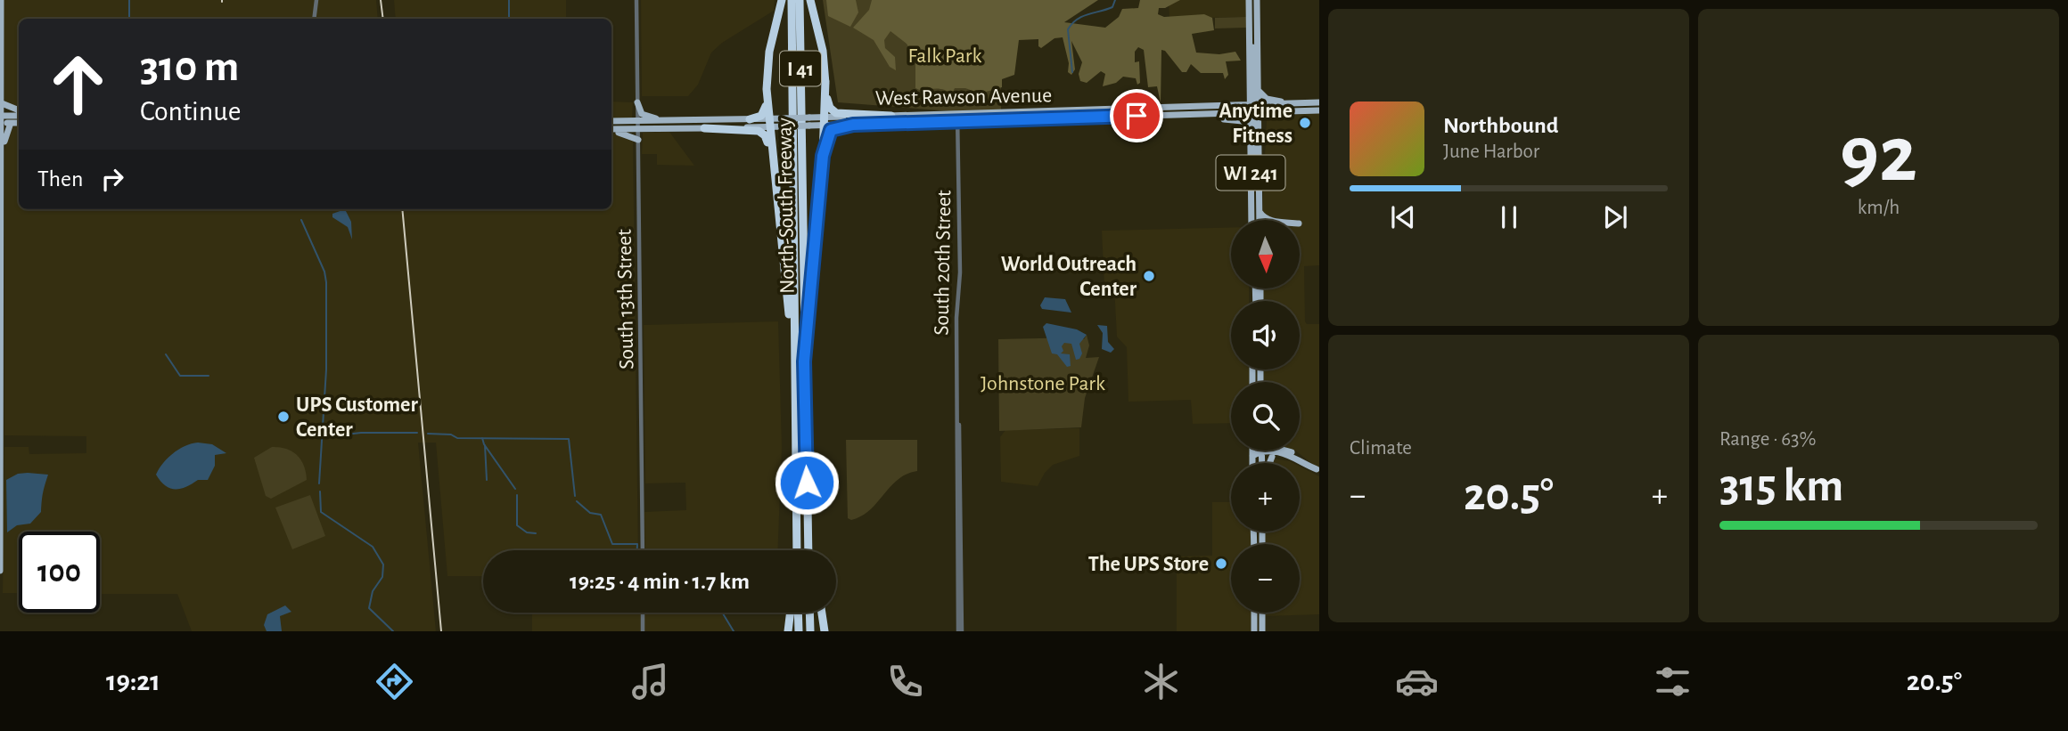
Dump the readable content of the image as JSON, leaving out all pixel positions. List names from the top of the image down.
{
  "streets": {
    "highway": ["I 41", "North-South Freeway"],
    "main road": ["West Rawson Avenue", "WI 241"],
    "street": ["South 20th Street", "South 13th Street"]
  },
  "crossings": [
    ["West Rawson Avenue", "WI 241"],
    ["West Rawson Avenue", "South 20th Street"],
    ["West Rawson Avenue", "South 13th Street"]
  ],
  "parks": ["Falk Park", "Johnstone Park"],
  "places": [
    "Anytime Fitness",
    "World Outreach Center",
    "UPS Customer Center",
    "The UPS Store"
  ],
  "north": "bottom",
  "page": {
    "tile": [
      ["92", "km/h"],
      "Climate",
      ["Range · 63%", "315 km"]
    ],
    "turn": ["310 m", "Continue"],
    "song": ["Northbound", "June Harbor"],
    "then": "Then",
    "map_buttons": ["+", "−"],
    "heat": ["−", "20.5°", "+"],
    "limit": "100",
    "trip": "19:25 · 4 min · 1.7 km",
    "tabs": ["19:21", "20.5°"]
  }
}
